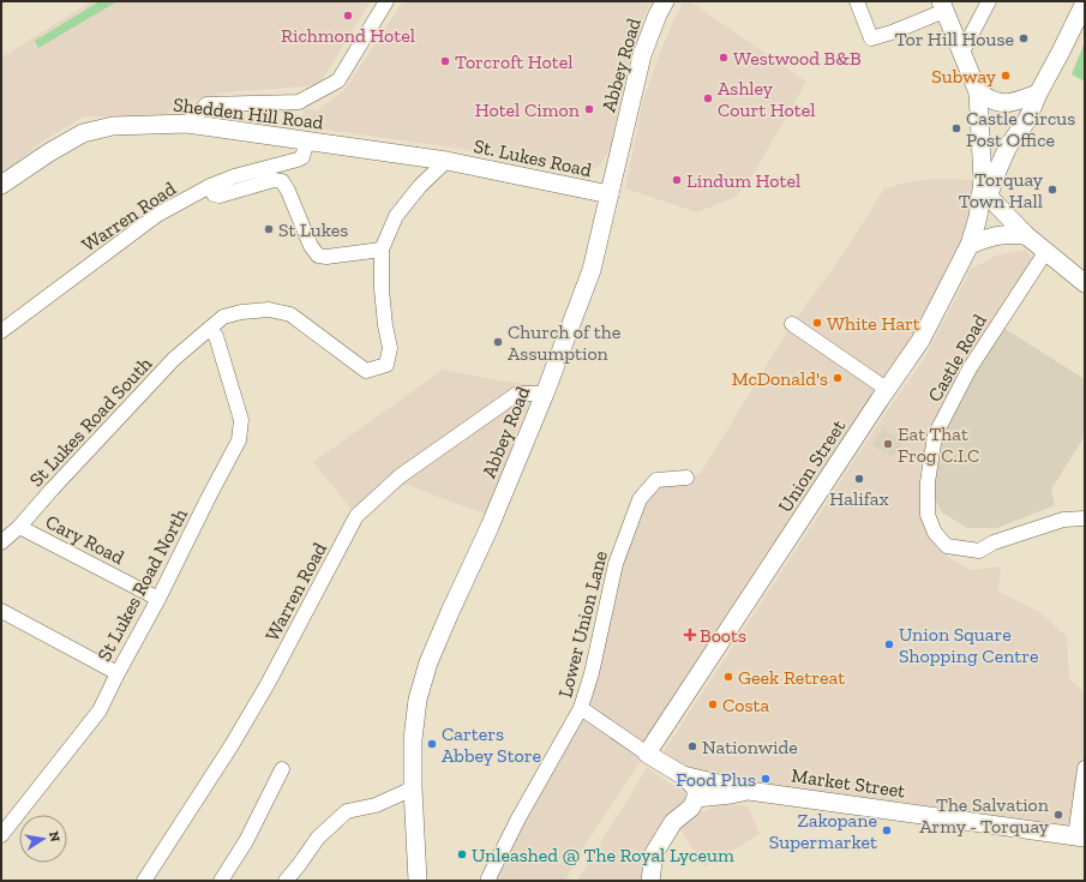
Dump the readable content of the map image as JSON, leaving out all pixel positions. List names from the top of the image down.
{
  "streets": {
    "street": [
      "Abbey Road",
      "Shedden Hill Road",
      "St. Lukes Road",
      "Warren Road",
      "Castle Road",
      "St Lukes Road South",
      "Union Street",
      "Cary Road",
      "St Lukes Road North",
      "Lower Union Lane",
      "Market Street"
    ]
  },
  "crossings": [
    ["Abbey Road", "St. Lukes Road"],
    ["Abbey Road", "Warren Road"],
    ["Shedden Hill Road", "St. Lukes Road"],
    ["Shedden Hill Road", "Warren Road"],
    ["St Lukes Road South", "Cary Road"],
    ["St Lukes Road South", "St Lukes Road North"],
    ["Union Street", "Market Street"],
    ["Cary Road", "St Lukes Road North"],
    ["Lower Union Lane", "Market Street"]
  ],
  "places": {
    "other": [
      "Richmond Hotel",
      "Tor Hill House",
      "Westwood B&B",
      "Torcroft Hotel",
      "Subway",
      "Ashley Court Hotel",
      "Hotel Cimon",
      "Castle Circus Post Office",
      "Lindum Hotel",
      "Torquay Town Hall",
      "St Lukes",
      "White Hart",
      "Church of the Assumption",
      "McDonald's",
      "Eat That Frog C.I.C",
      "Halifax",
      "Union Square Shopping Centre",
      "Geek Retreat",
      "Costa",
      "Carters Abbey Store",
      "Nationwide",
      "Food Plus",
      "The Salvation Army - Torquay",
      "Zakopane Supermarket",
      "Unleashed @ The Royal Lyceum"
    ],
    "health": ["Boots"]
  },
  "north": "right"
}
